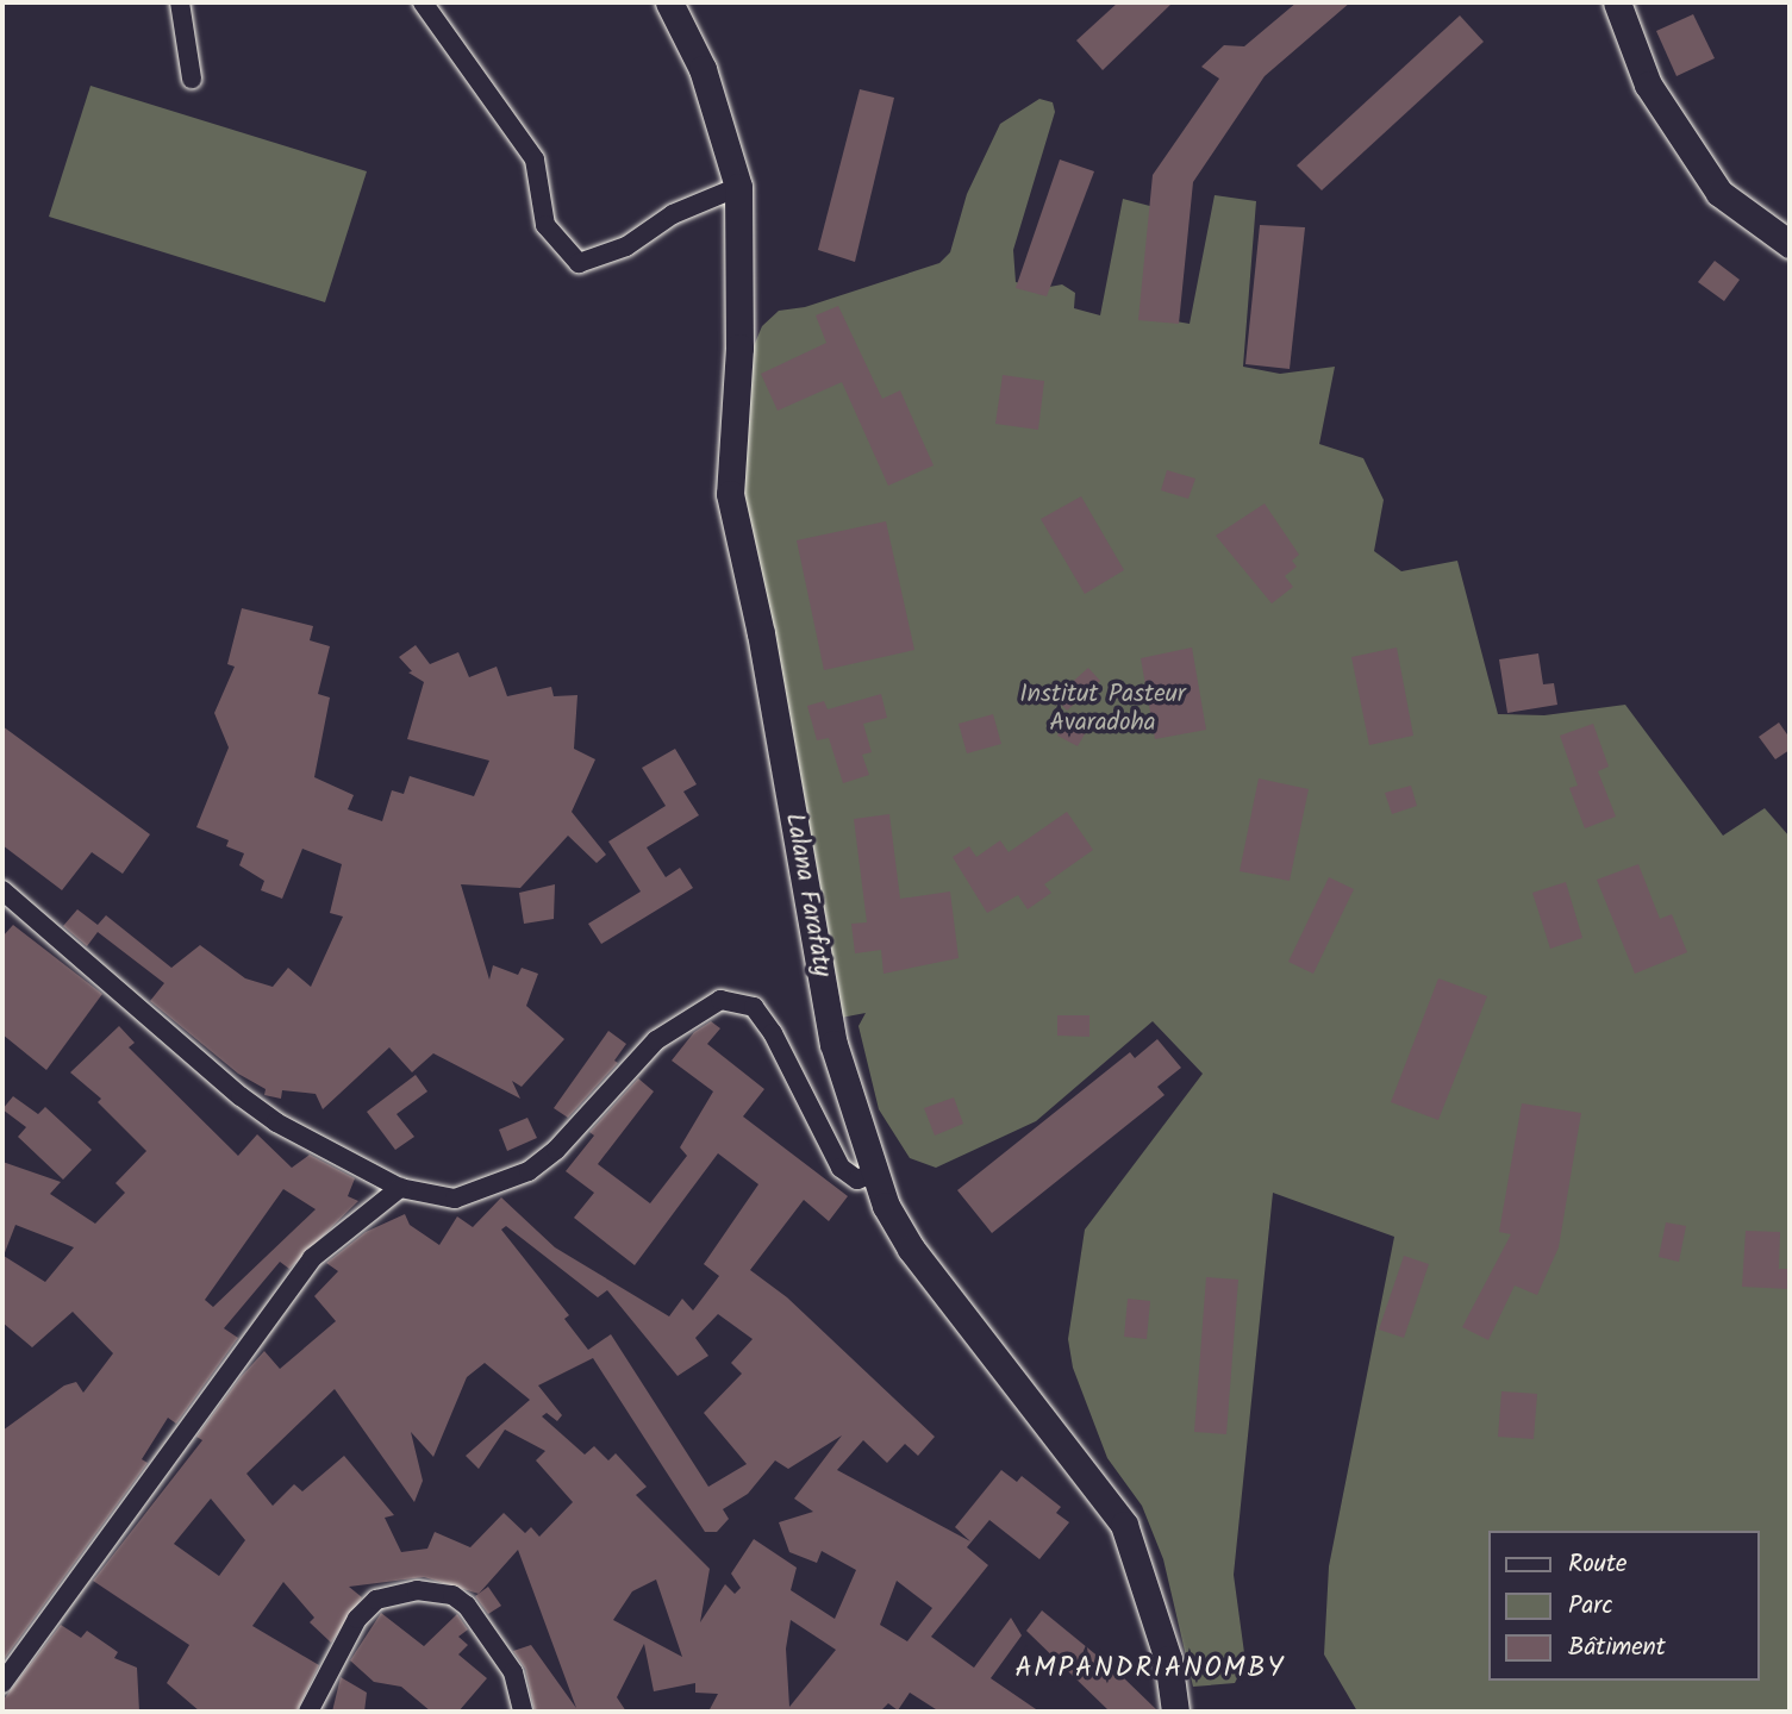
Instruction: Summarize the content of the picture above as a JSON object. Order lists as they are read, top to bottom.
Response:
{
  "streets": {
    "main road": ["Lalana Farafaty"]
  },
  "districts": ["AMPANDRIANOMBY"],
  "parks": ["Institut Pasteur Avaradoha"],
  "legend": ["Route", "Parc", "Bâtiment"]
}
